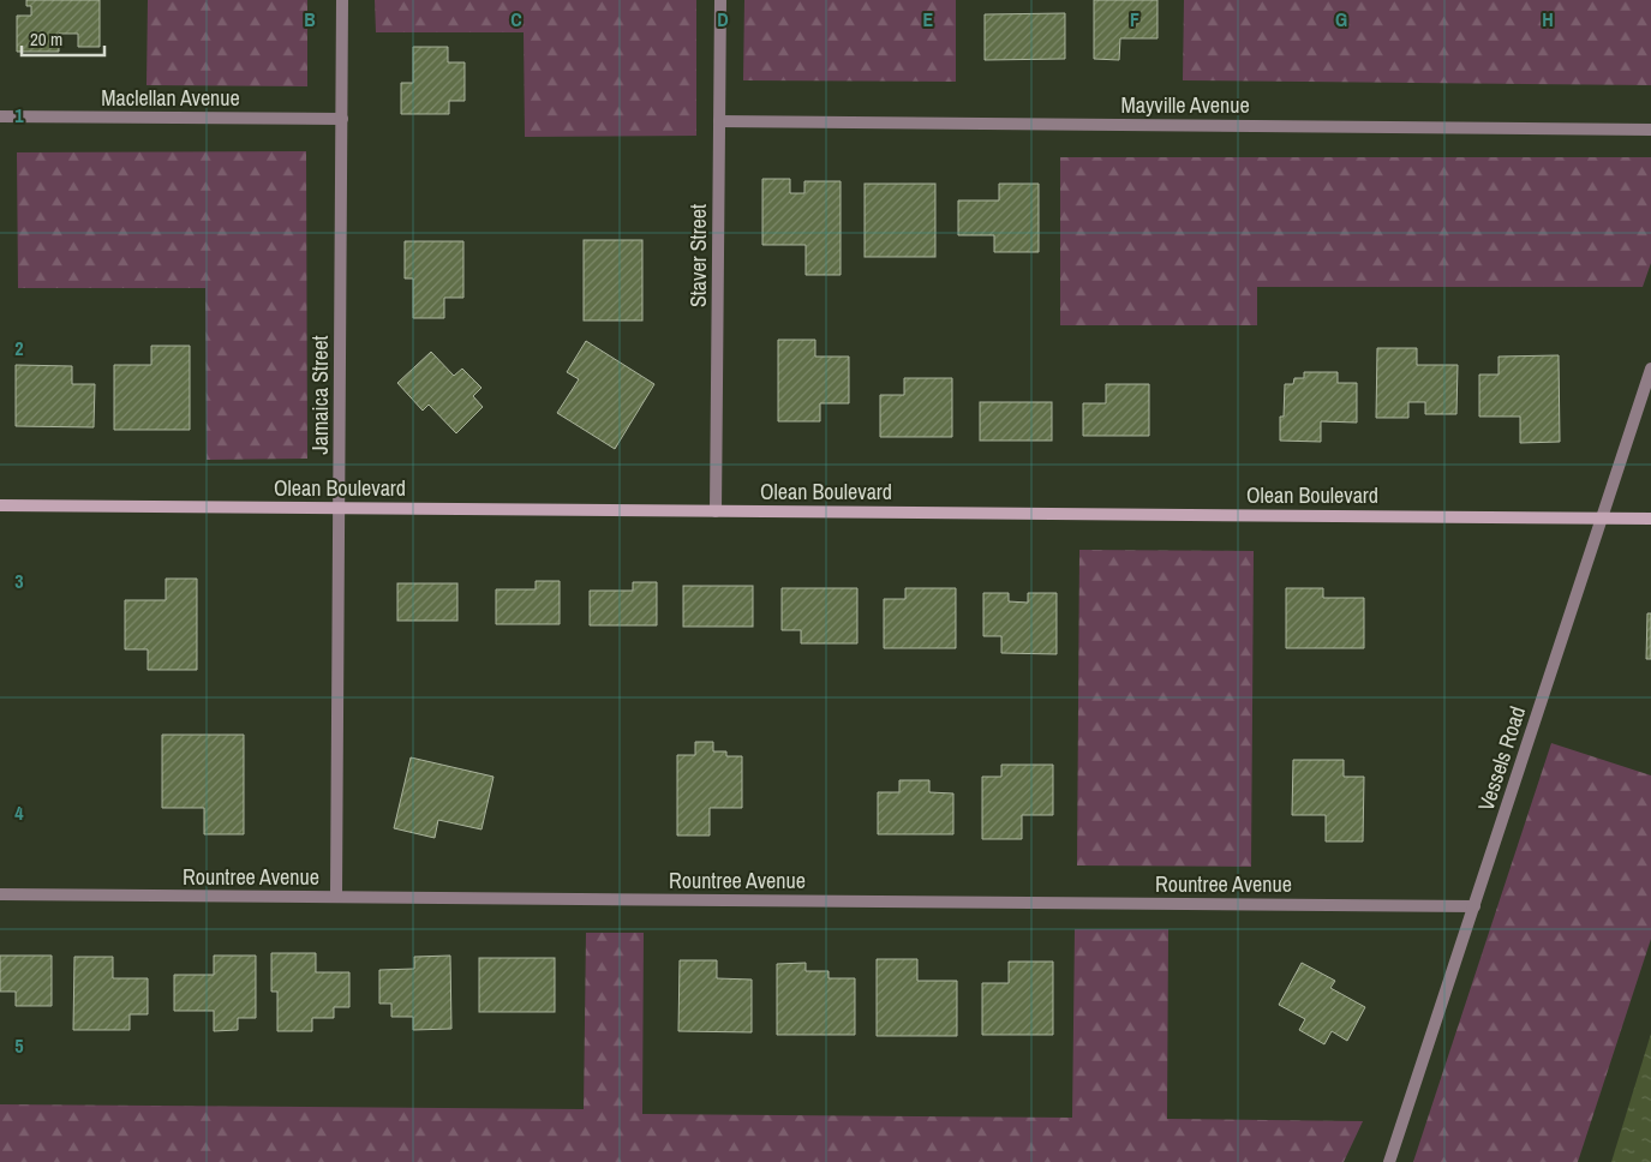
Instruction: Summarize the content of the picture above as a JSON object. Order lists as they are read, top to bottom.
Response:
{
  "streets": {
    "street": [
      "Maclellan Avenue",
      "Mayville Avenue",
      "Staver Street",
      "Jamaica Street",
      "Olean Boulevard",
      "Vessels Road",
      "Rountree Avenue"
    ]
  },
  "crossings": [
    ["Maclellan Avenue", "Jamaica Street"],
    ["Mayville Avenue", "Staver Street"],
    ["Staver Street", "Olean Boulevard"],
    ["Jamaica Street", "Olean Boulevard"],
    ["Jamaica Street", "Rountree Avenue"],
    ["Olean Boulevard", "Vessels Road"],
    ["Vessels Road", "Rountree Avenue"]
  ],
  "scale_bar": "20 m",
  "grid": {
    "columns": [
      "B",
      "C",
      "D",
      "E",
      "F",
      "G",
      "H"
    ],
    "rows": [
      "1",
      "2",
      "3",
      "4",
      "5"
    ]
  }
}
